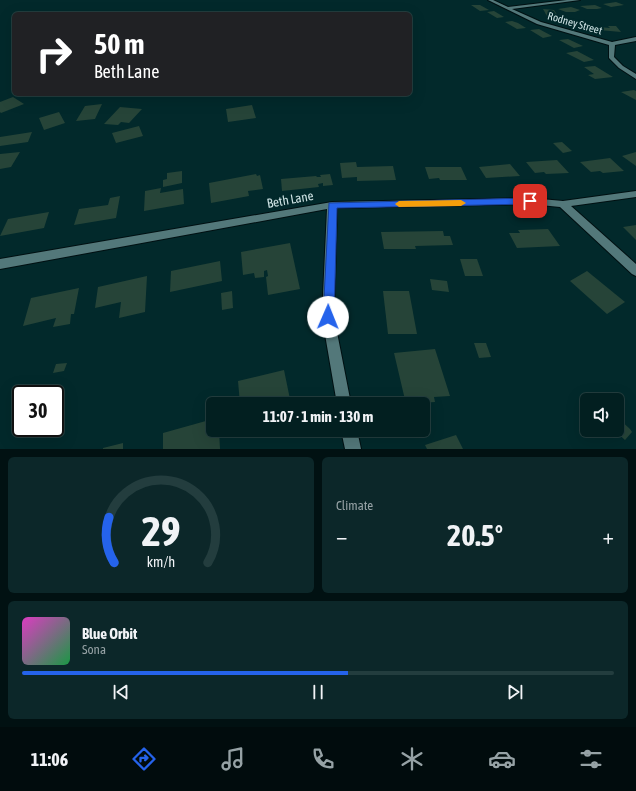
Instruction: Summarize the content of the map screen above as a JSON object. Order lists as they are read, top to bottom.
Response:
{
  "streets": {
    "street": ["Rodney Street", "Beth Lane"]
  },
  "page": {
    "turn": ["50 m", "Beth Lane"],
    "limit": "30",
    "trip": "11:07 · 1 min · 130 m",
    "tile": "Climate",
    "heat": ["−", "20.5°", "+"],
    "song": ["Blue Orbit", "Sona"],
    "tabs": "11:06",
    "gauge": ["29", "km/h"]
  }
}
